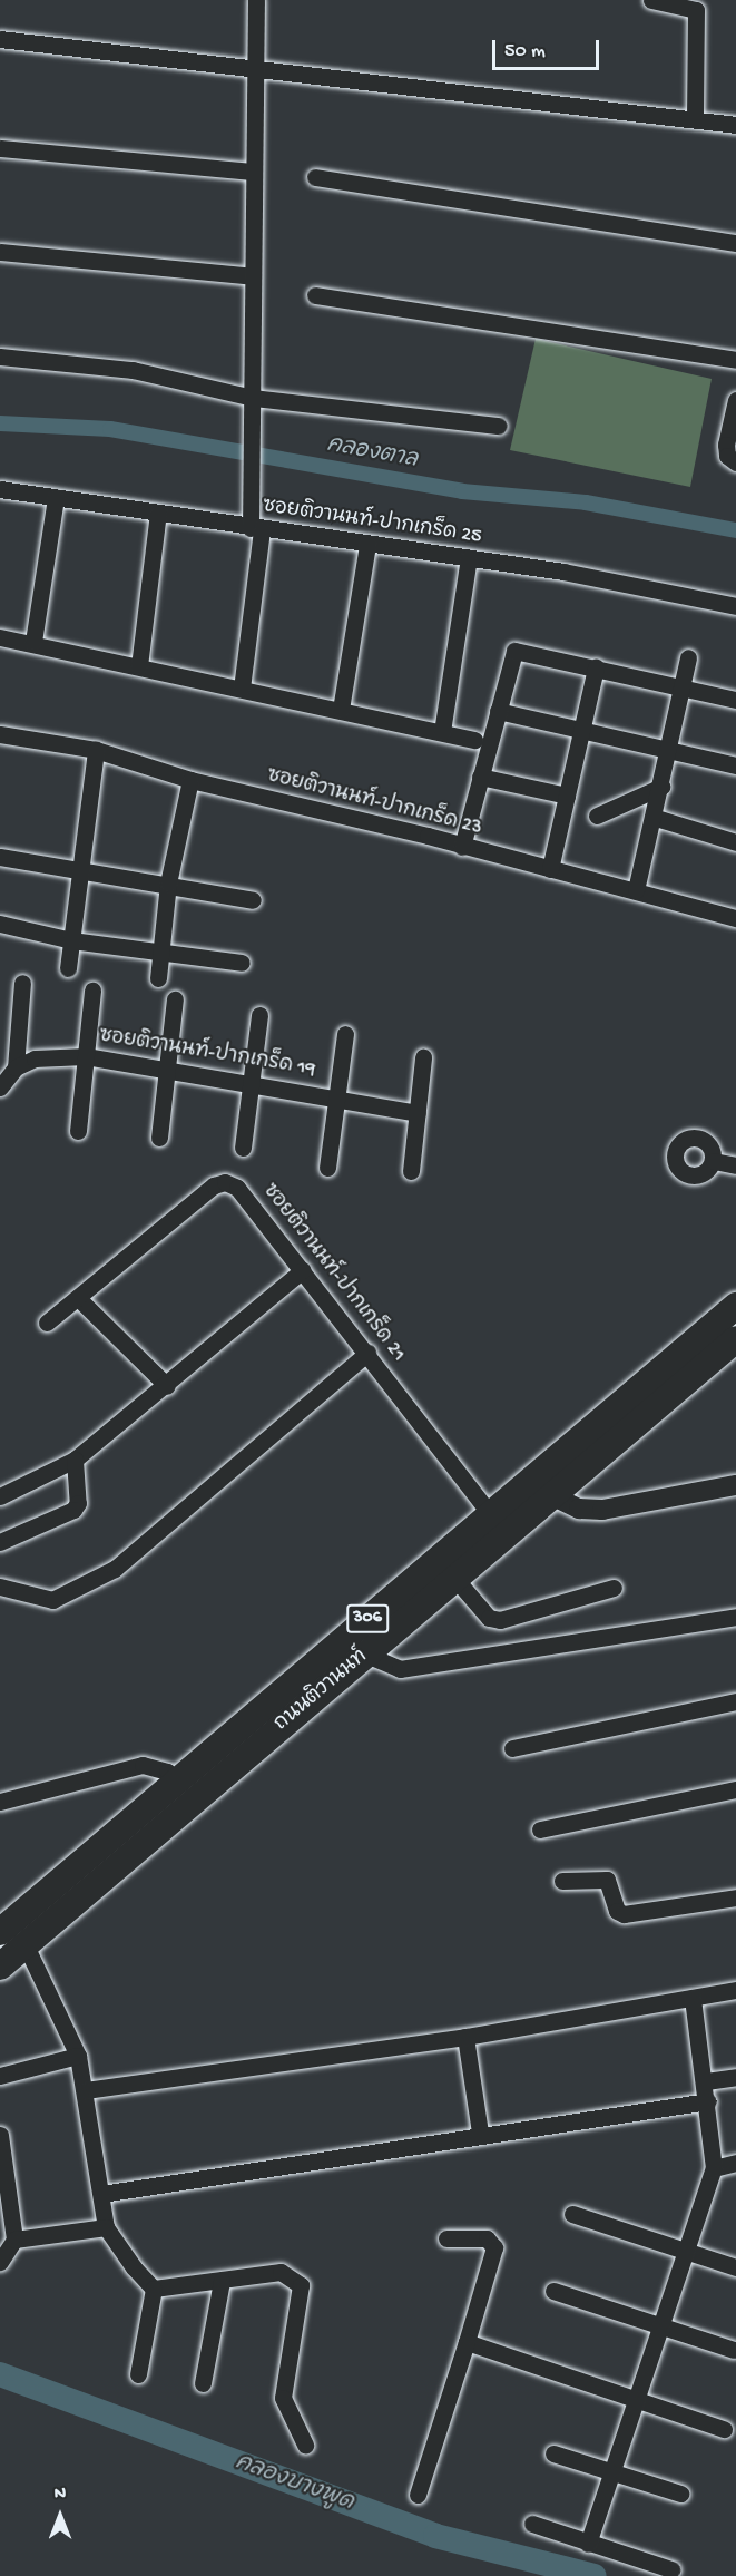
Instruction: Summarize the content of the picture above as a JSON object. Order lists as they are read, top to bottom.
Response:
{
  "streets": {
    "main road": ["306", "ถนนติวานนท์"],
    "street": [
      "ซอยติวานนท์-ปากเกร็ด 25",
      "ซอยติวานนท์-ปากเกร็ด 23",
      "ซอยติวานนท์-ปากเกร็ด 19",
      "ซอยติวานนท์-ปากเกร็ด 21"
    ]
  },
  "crossings": [
    ["ซอยติวานนท์-ปากเกร็ด 21", "ถนนติวานนท์"]
  ],
  "water": ["คลองตาล", "คลองบางพูด"],
  "scale_bar": "50 m",
  "north": "top"
}
